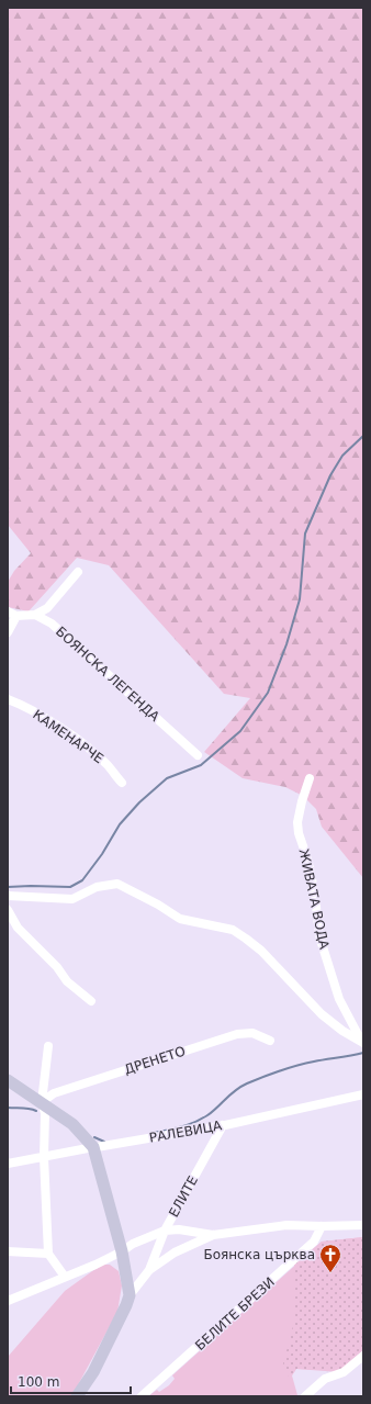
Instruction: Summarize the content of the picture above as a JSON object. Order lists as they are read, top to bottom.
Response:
{
  "streets": {
    "street": [
      "БОЯНСКА ЛЕГЕНДА",
      "КАМЕНАРЧЕ",
      "ЖИВАТА ВОДА",
      "ДРЕНЕТО",
      "РАЛЕВИЦА",
      "ЕЛИТЕ",
      "БЕЛИТЕ БРЕЗИ"
    ]
  },
  "crossings": [
    ["РАЛЕВИЦА", "ЕЛИТЕ"]
  ],
  "places": {
    "church": ["Боянска църква"]
  },
  "scale_bar": "100 m"
}
